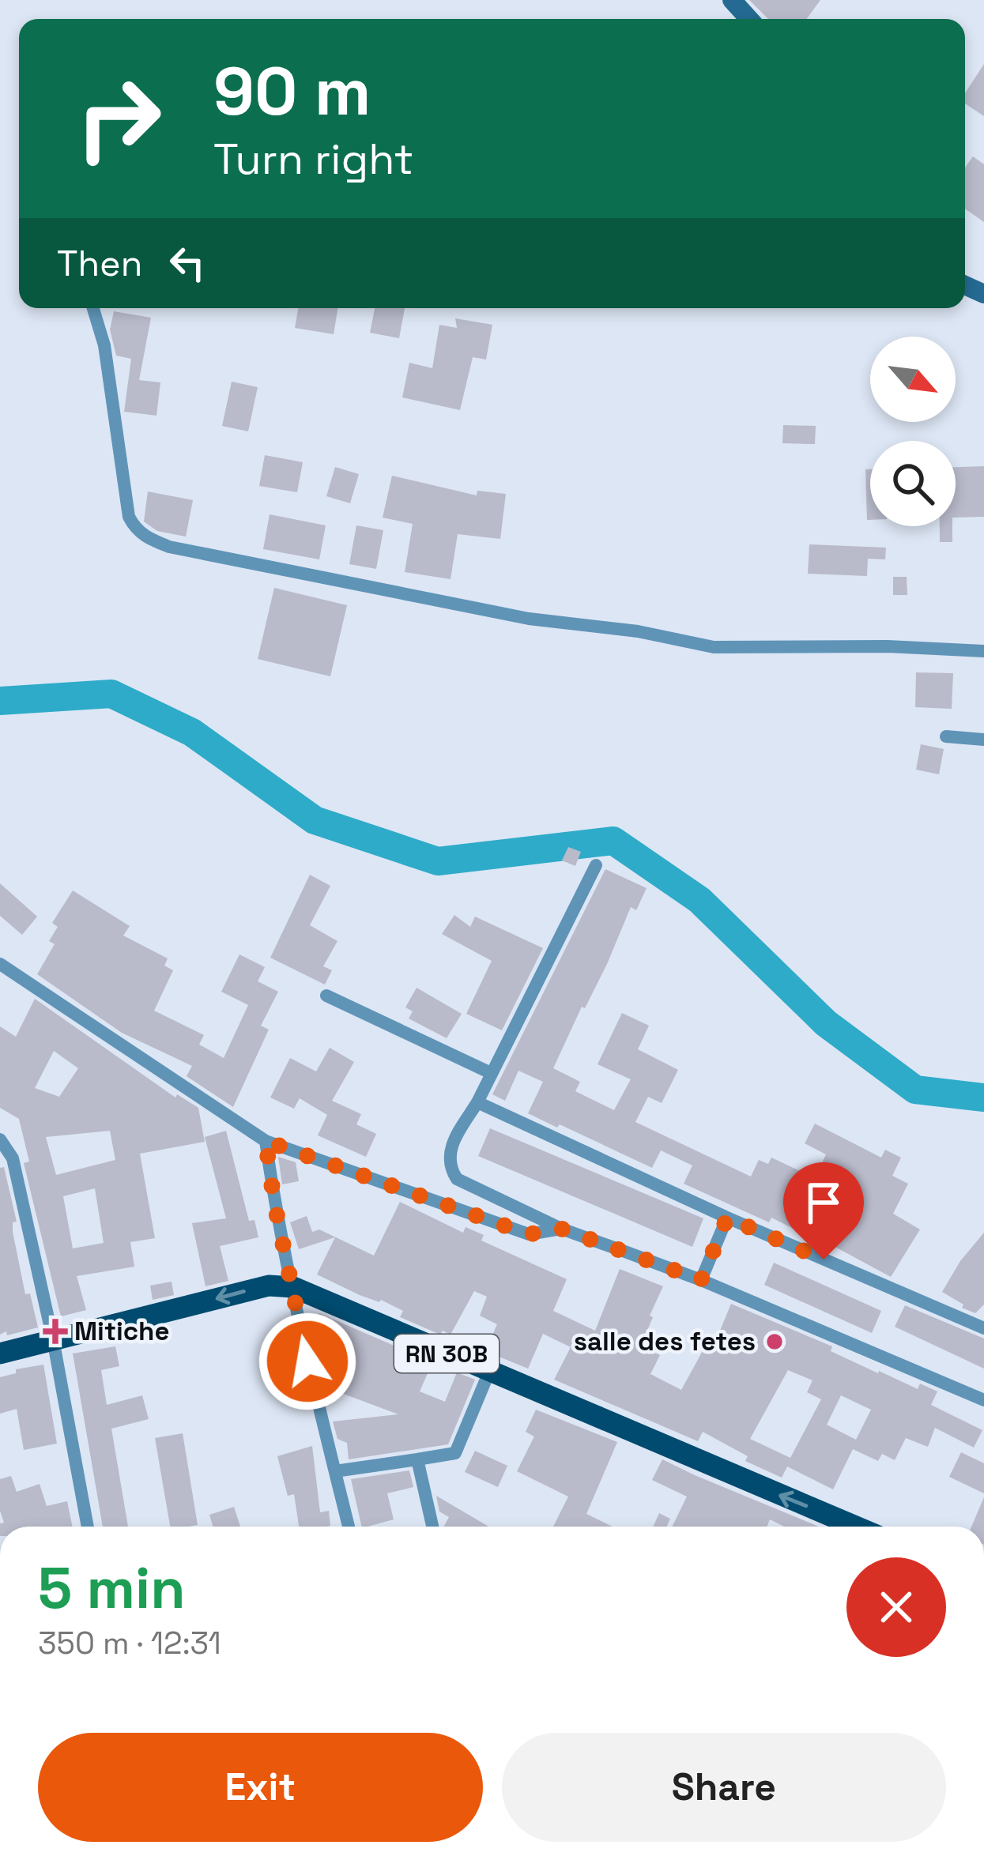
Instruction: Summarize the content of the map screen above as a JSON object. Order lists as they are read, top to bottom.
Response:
{
  "streets": {
    "main road": ["RN 30B"]
  },
  "places": {
    "health": ["Mitiche"],
    "other": ["salle des fetes"]
  },
  "north": "bottom right",
  "page": {
    "turn": ["90 m", "Turn right"],
    "then": "Then",
    "heading": ["5 min", "350 m · 12:31"],
    "buttons": ["Exit", "Share"]
  }
}
